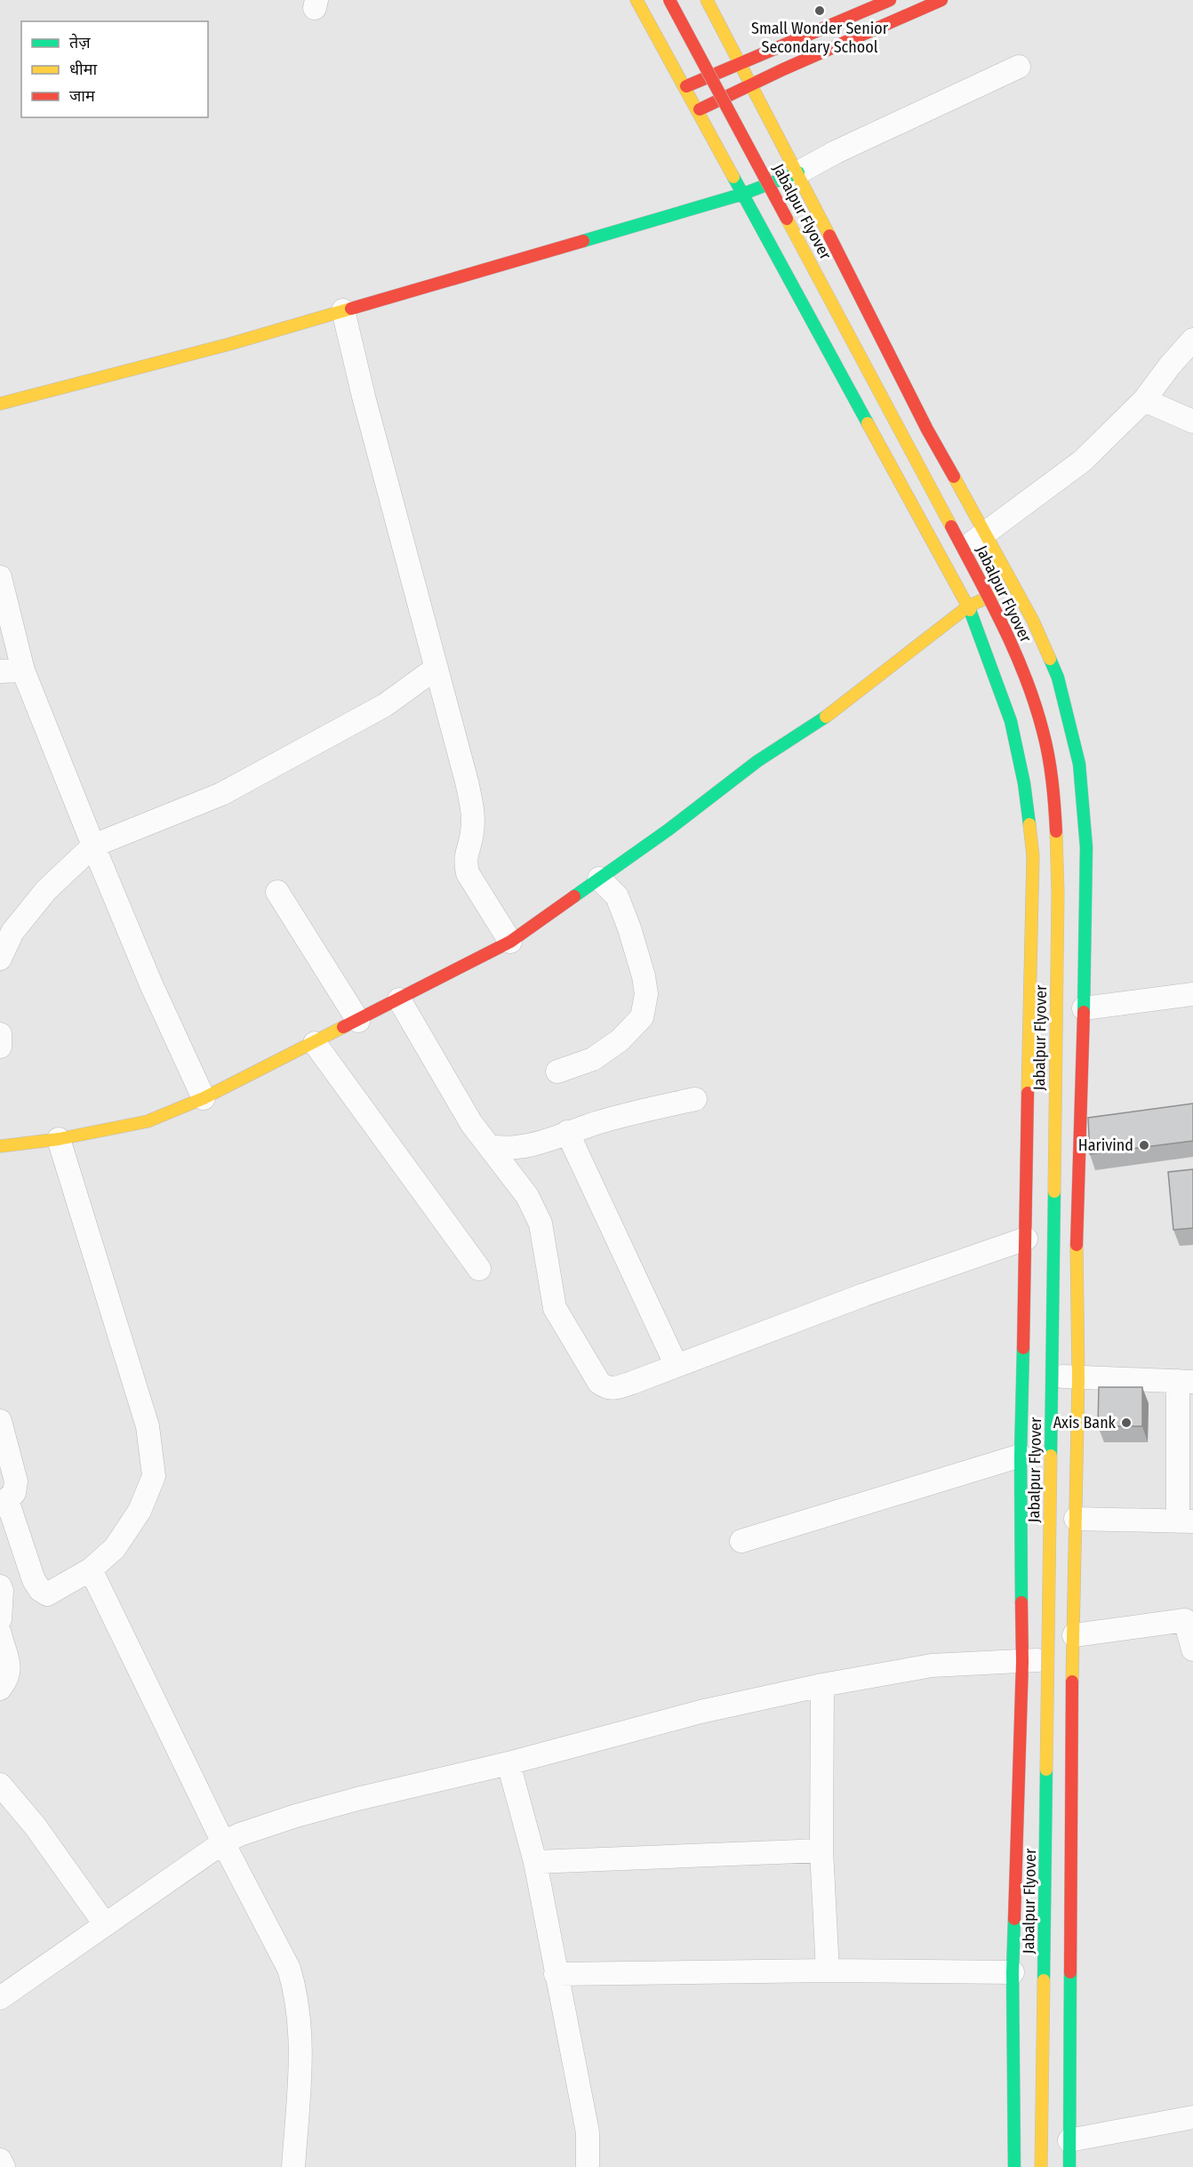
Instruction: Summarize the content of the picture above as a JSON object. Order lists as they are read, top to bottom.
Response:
{
  "streets": {
    "main road": ["Jabalpur Flyover"]
  },
  "places": ["Small Wonder Senior Secondary School", "Harivind", "Axis Bank"],
  "legend": ["तेज़", "धीमा", "जाम"]
}
